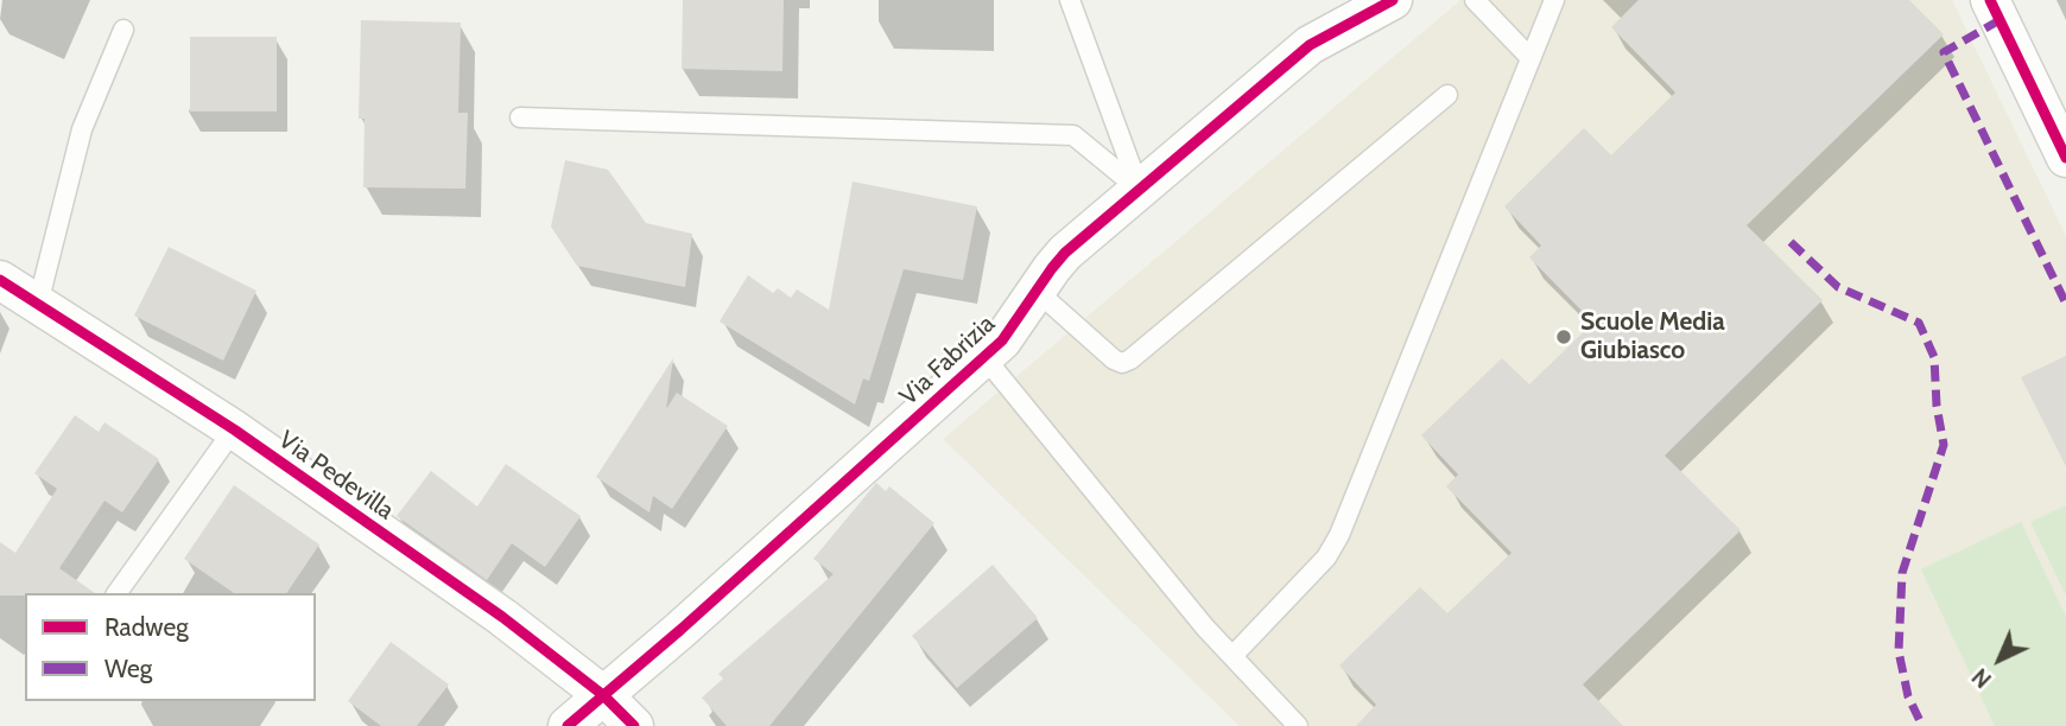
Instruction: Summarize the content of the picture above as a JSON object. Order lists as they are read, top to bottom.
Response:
{
  "streets": {
    "street": ["Via Fabrizia", "Via Pedevilla"]
  },
  "crossings": [
    ["Via Fabrizia", "Via Pedevilla"]
  ],
  "places": ["Scuole Media Giubiasco"],
  "legend": ["Radweg", "Weg"],
  "north": "bottom left"
}
